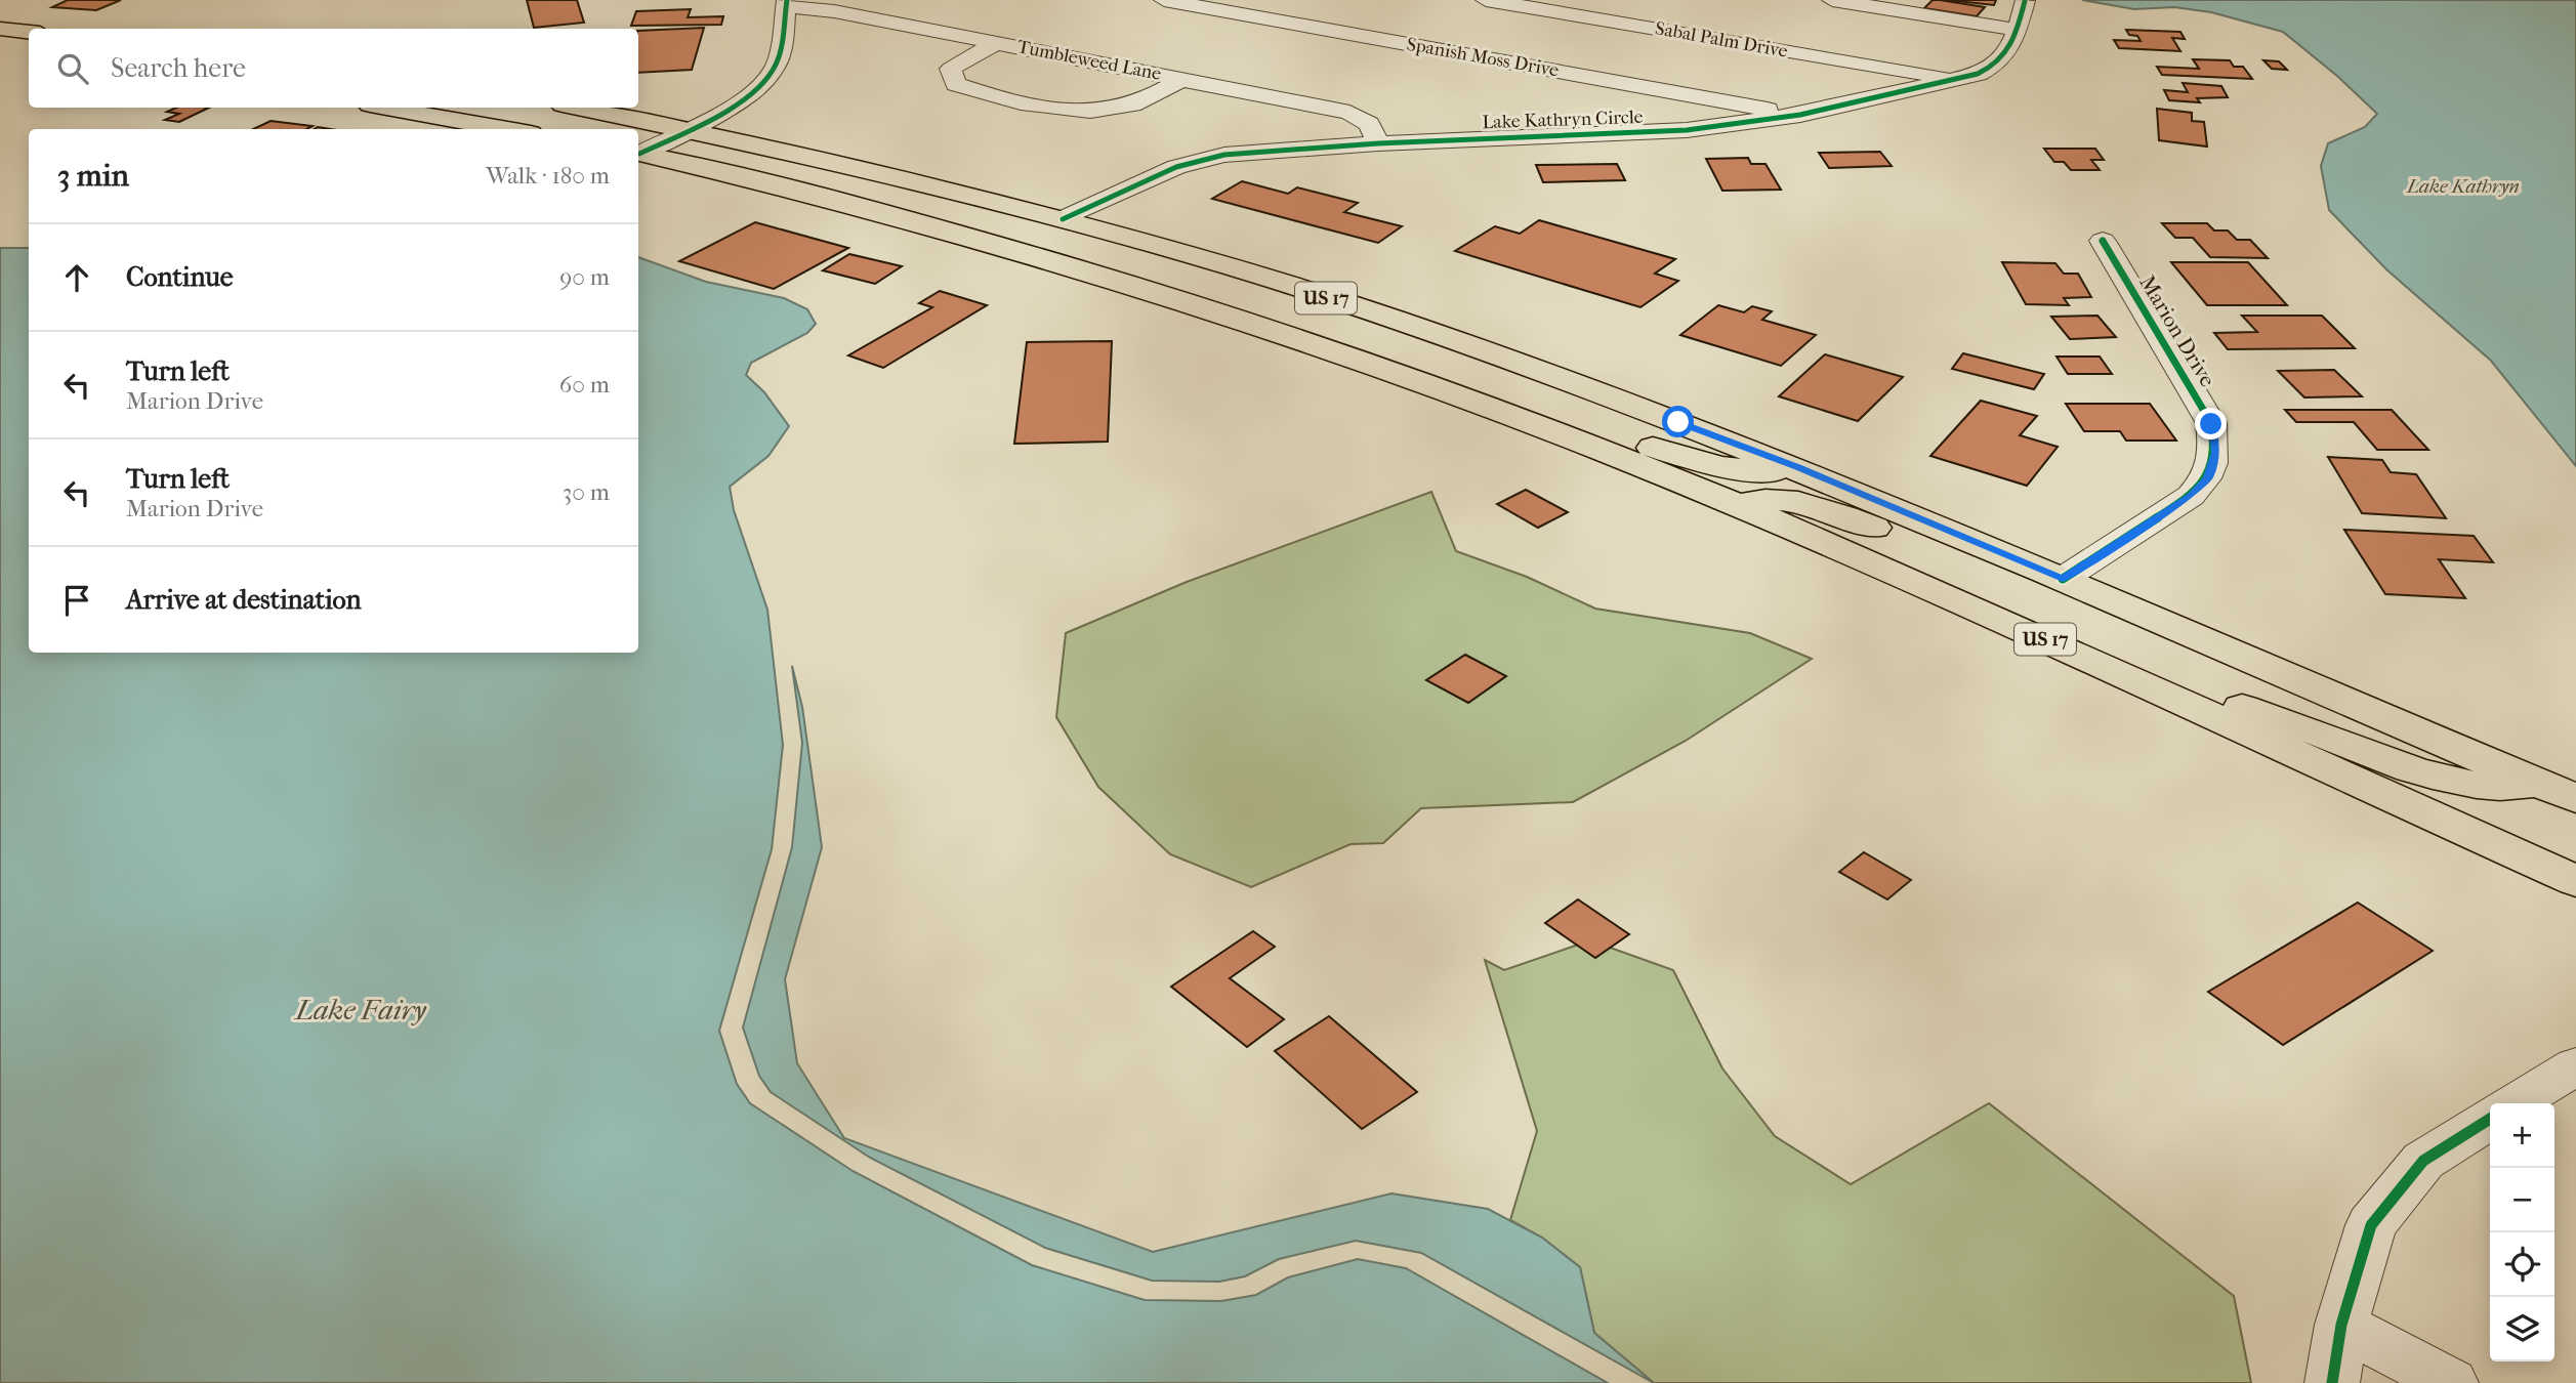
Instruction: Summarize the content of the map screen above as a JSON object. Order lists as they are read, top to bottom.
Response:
{
  "streets": {
    "main road": ["US 17"],
    "street": [
      "Sabal Palm Drive",
      "Spanish Moss Drive",
      "Tumbleweed Lane",
      "Lake Kathryn Circle",
      "Marion Drive"
    ]
  },
  "crossings": [
    ["Sabal Palm Drive", "Lake Kathryn Circle"],
    ["Spanish Moss Drive", "Lake Kathryn Circle"],
    ["Tumbleweed Lane", "Lake Kathryn Circle"],
    ["Lake Kathryn Circle", "US 17"],
    ["US 17", "Marion Drive"]
  ],
  "water": ["Lake Kathryn", "Lake Fairy"],
  "page": {
    "search": "Search here",
    "heading": ["3 min", "Walk · 180 m"],
    "list": [
      ["Continue", "90 m"],
      ["Turn left", "Marion Drive", "60 m"],
      ["Turn left", "Marion Drive", "30 m"],
      "Arrive at destination"
    ],
    "map_buttons": ["+", "−"]
  }
}
